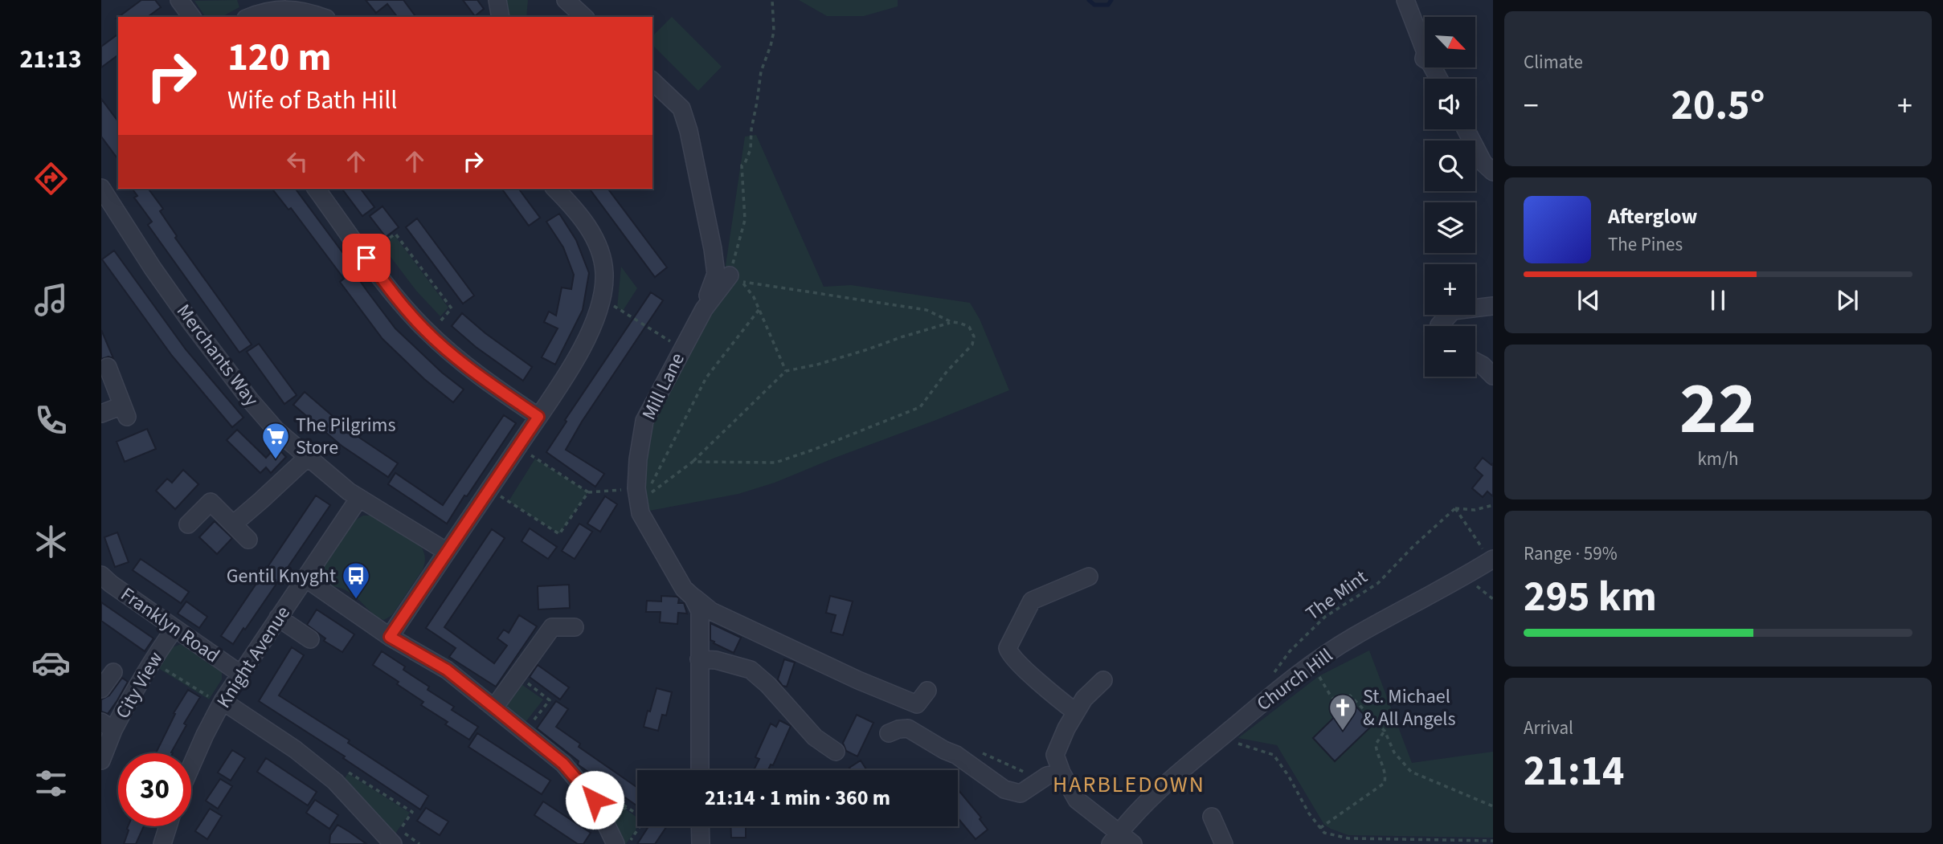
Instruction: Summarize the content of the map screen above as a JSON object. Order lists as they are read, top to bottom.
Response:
{
  "streets": {
    "street": [
      "Merchants Way",
      "Mill Lane",
      "Franklyn Road",
      "Knight Avenue",
      "Church Hill",
      "City View"
    ],
    "path": ["The Mint"]
  },
  "crossings": [
    ["Merchants Way", "Knight Avenue"],
    ["Franklyn Road", "Knight Avenue"],
    ["Franklyn Road", "City View"]
  ],
  "districts": ["HARBLEDOWN"],
  "places": {
    "supermarket": ["The Pilgrims Store"],
    "bus stop": ["Gentil Knyght"],
    "church": ["St. Michael & All Angels"]
  },
  "north": "bottom right",
  "page": {
    "tabs": "21:13",
    "tile": [
      "Climate",
      ["22", "km/h"],
      ["Range · 59%", "295 km"],
      ["Arrival", "21:14"]
    ],
    "map_buttons": ["+", "−"],
    "turn": ["120 m", "Wife of Bath Hill"],
    "heat": ["−", "20.5°", "+"],
    "song": ["Afterglow", "The Pines"],
    "limit": "30",
    "trip": "21:14 · 1 min · 360 m"
  }
}
